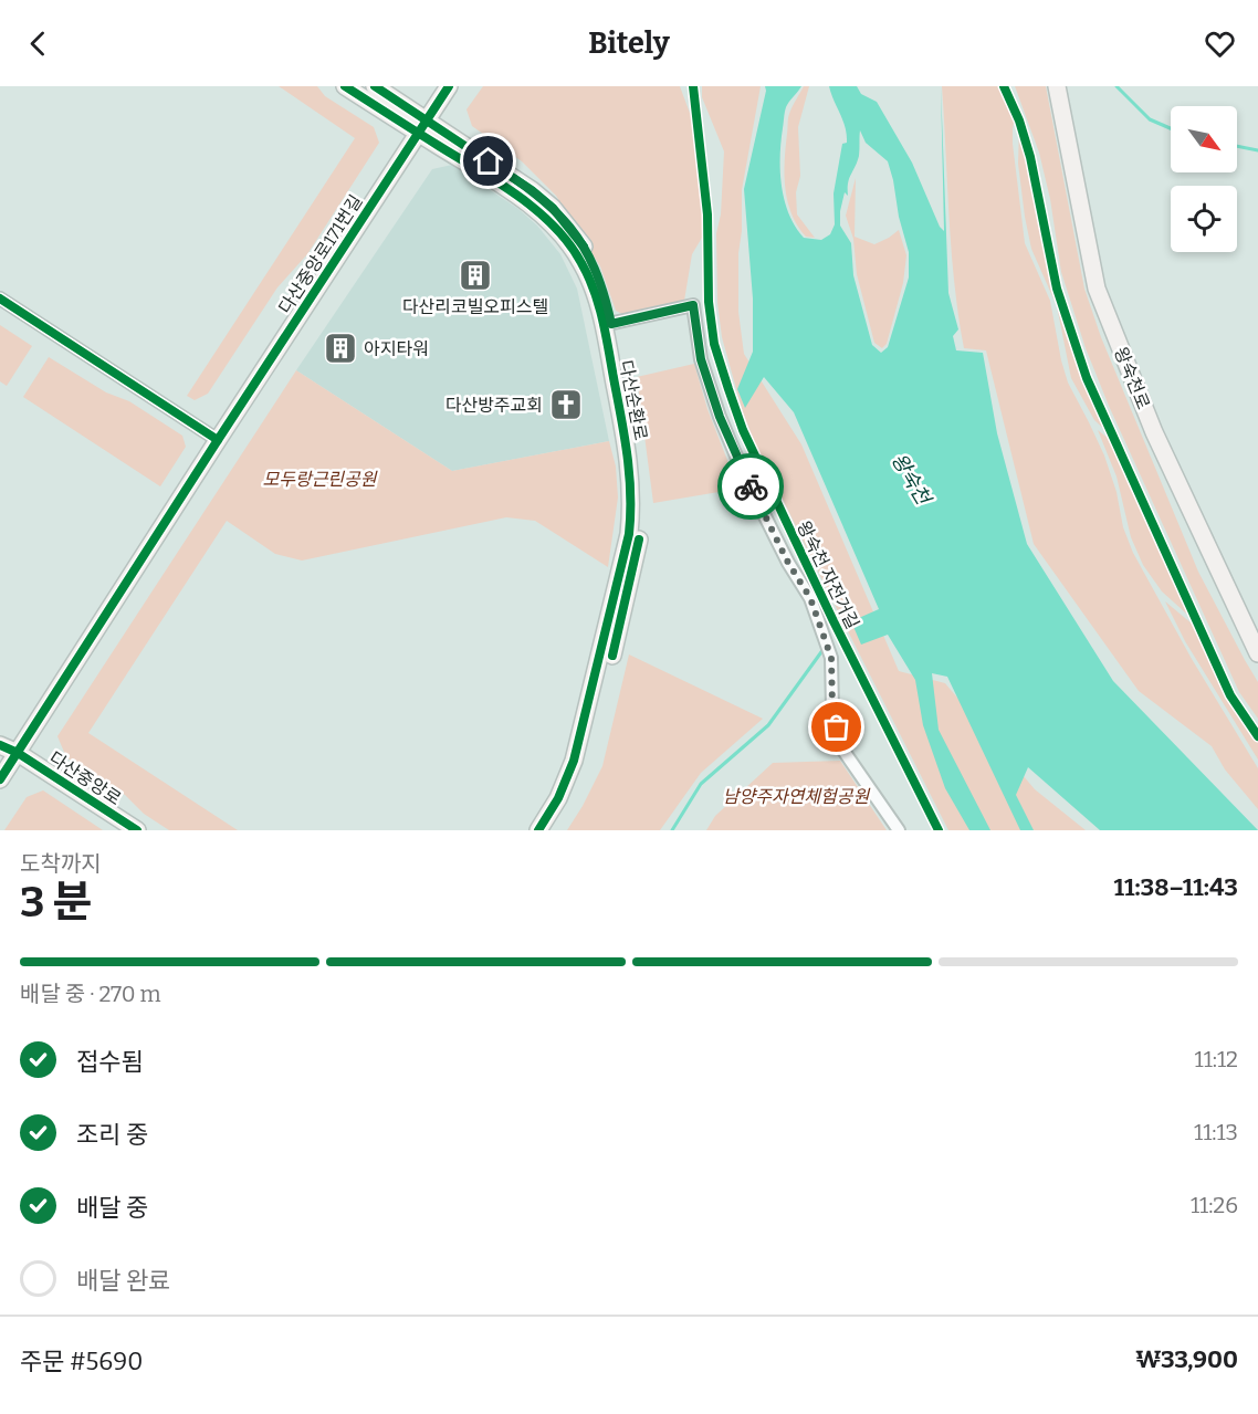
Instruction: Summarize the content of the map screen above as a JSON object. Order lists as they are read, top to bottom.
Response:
{
  "streets": {
    "street": [
      "다산중앙로171번길",
      "왕숙천로",
      "다산순환로",
      "다산중앙로"
    ],
    "cycle path": ["왕숙천 자전거길"]
  },
  "crossings": [
    ["다산중앙로171번길", "다산순환로"],
    ["다산중앙로171번길", "다산중앙로"]
  ],
  "water": ["왕숙천"],
  "parks": ["모두랑근린공원", "남양주자연체험공원"],
  "places": {
    "building": ["다산리코빌오피스텔", "아지타워"],
    "church": ["다산방주교회"]
  },
  "north": "bottom right",
  "page": {
    "header": "Bitely",
    "heading": ["3 분", "도착까지", "11:38–11:43"],
    "panel": ["주문 #5690", "₩33,900"],
    "bar": "배달 중 · 270 m",
    "list": [
      ["접수됨", "11:12"],
      ["조리 중", "11:13"],
      ["배달 중", "11:26"],
      "배달 완료"
    ]
  }
}
